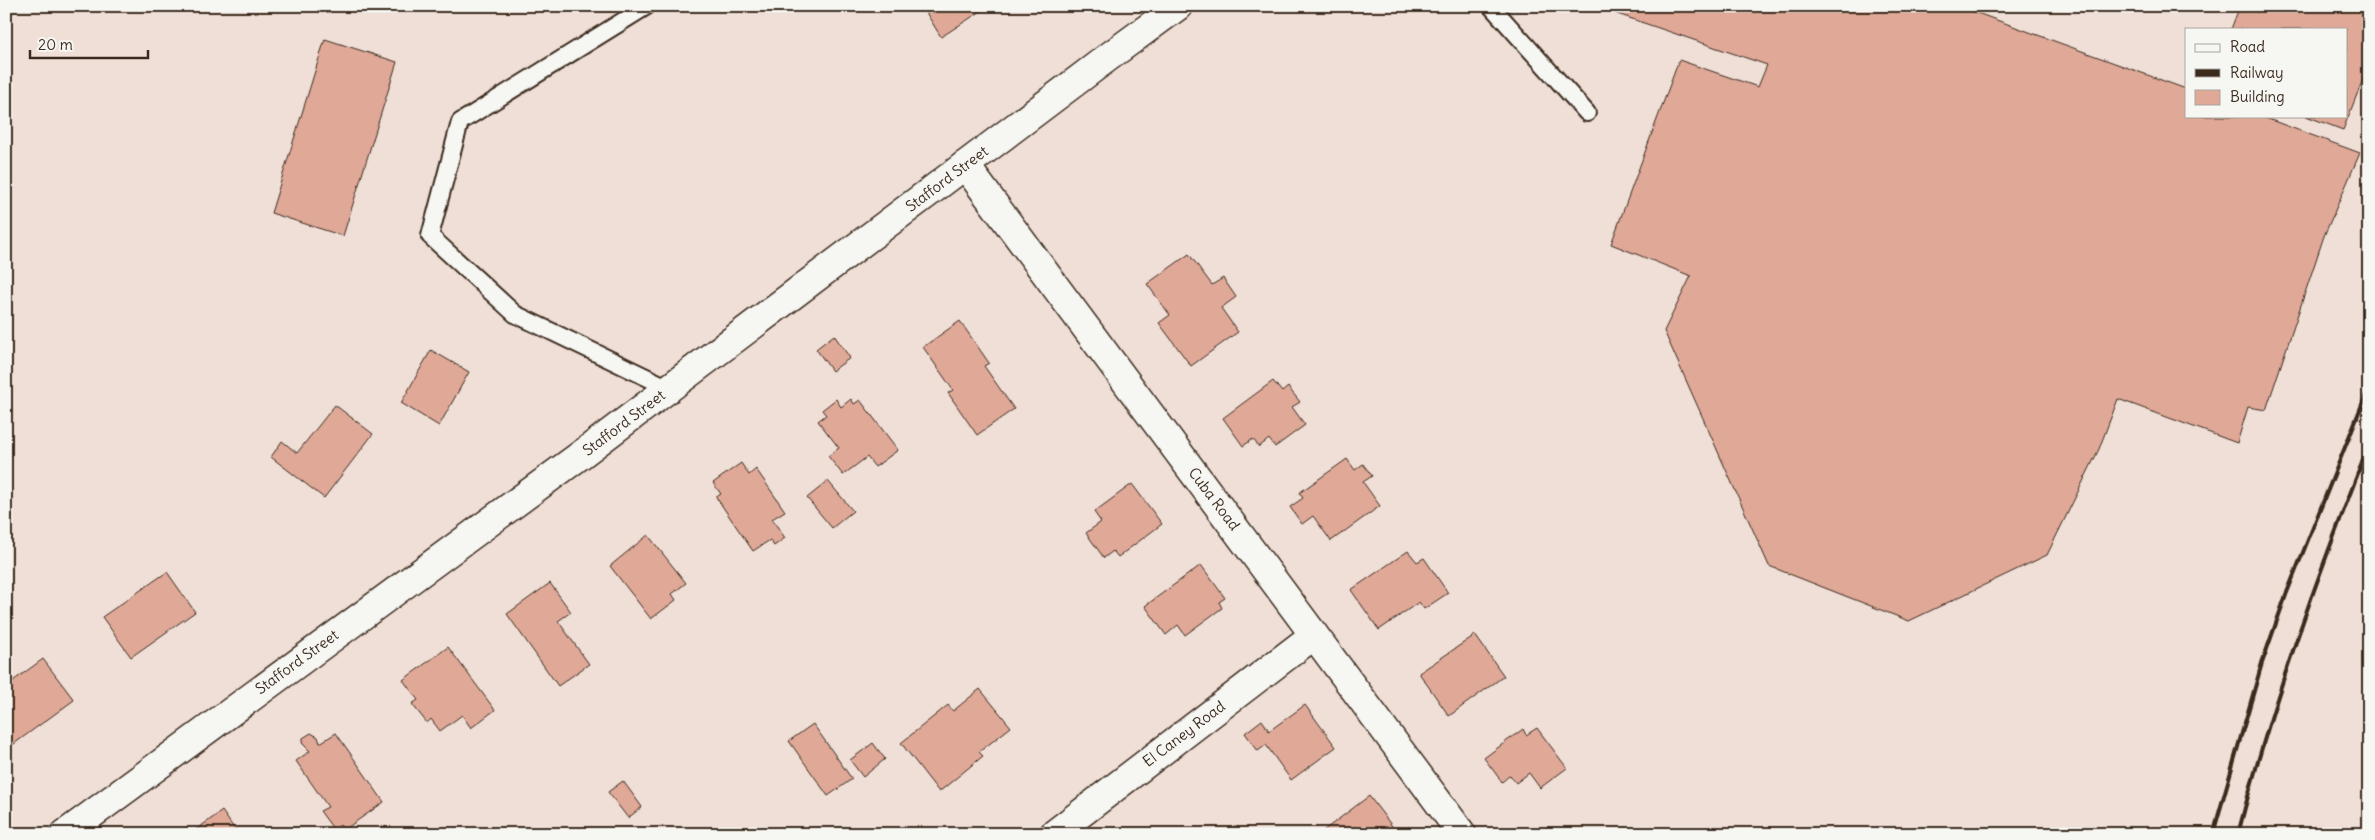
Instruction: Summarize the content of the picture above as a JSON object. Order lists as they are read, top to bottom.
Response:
{
  "streets": {
    "main road": ["Stafford Street", "Cuba Road", "El Caney Road"]
  },
  "crossings": [
    ["Stafford Street", "Cuba Road"],
    ["Cuba Road", "El Caney Road"]
  ],
  "legend": ["Road", "Railway", "Building"],
  "scale_bar": "20 m"
}
